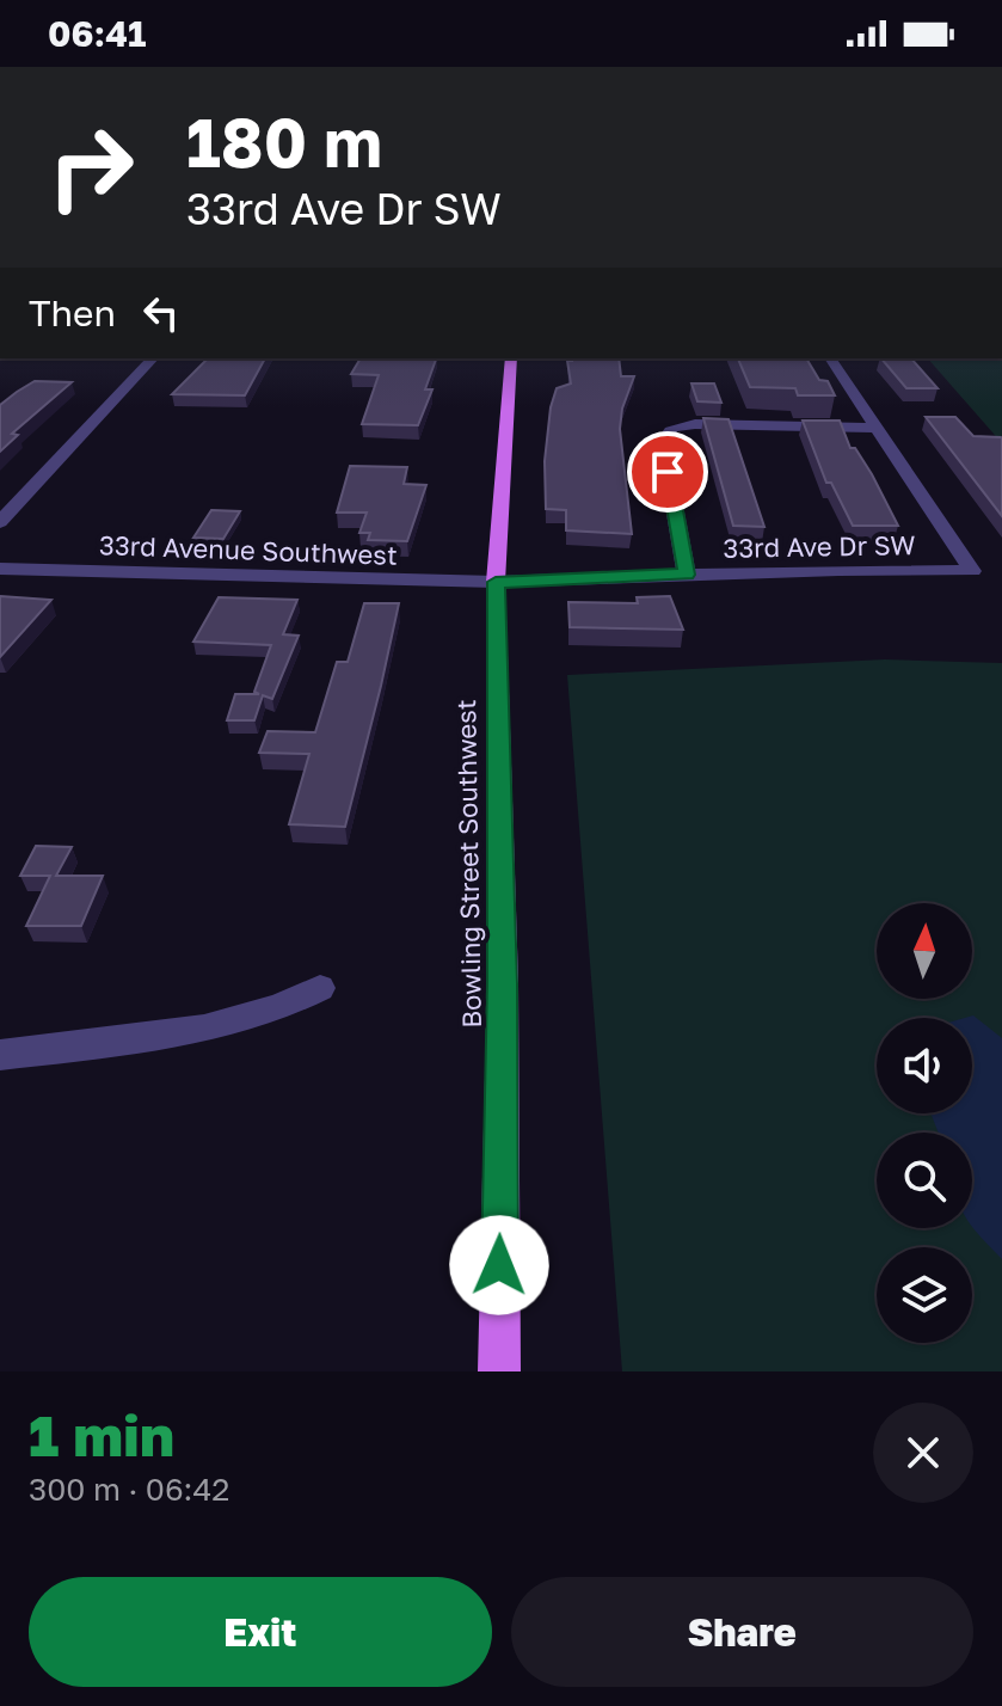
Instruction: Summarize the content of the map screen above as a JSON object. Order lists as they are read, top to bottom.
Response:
{
  "streets": {
    "main road": ["Bowling Street Southwest"],
    "street": ["33rd Ave Dr SW", "33rd Avenue Southwest"]
  },
  "crossings": [
    ["33rd Ave Dr SW", "33rd Avenue Southwest"],
    ["33rd Ave Dr SW", "Bowling Street Southwest"],
    ["33rd Avenue Southwest", "Bowling Street Southwest"]
  ],
  "north": "top",
  "page": {
    "status": "06:41",
    "turn": ["180 m", "33rd Ave Dr SW"],
    "then": "Then",
    "heading": ["1 min", "300 m · 06:42"],
    "buttons": ["Exit", "Share"]
  }
}
